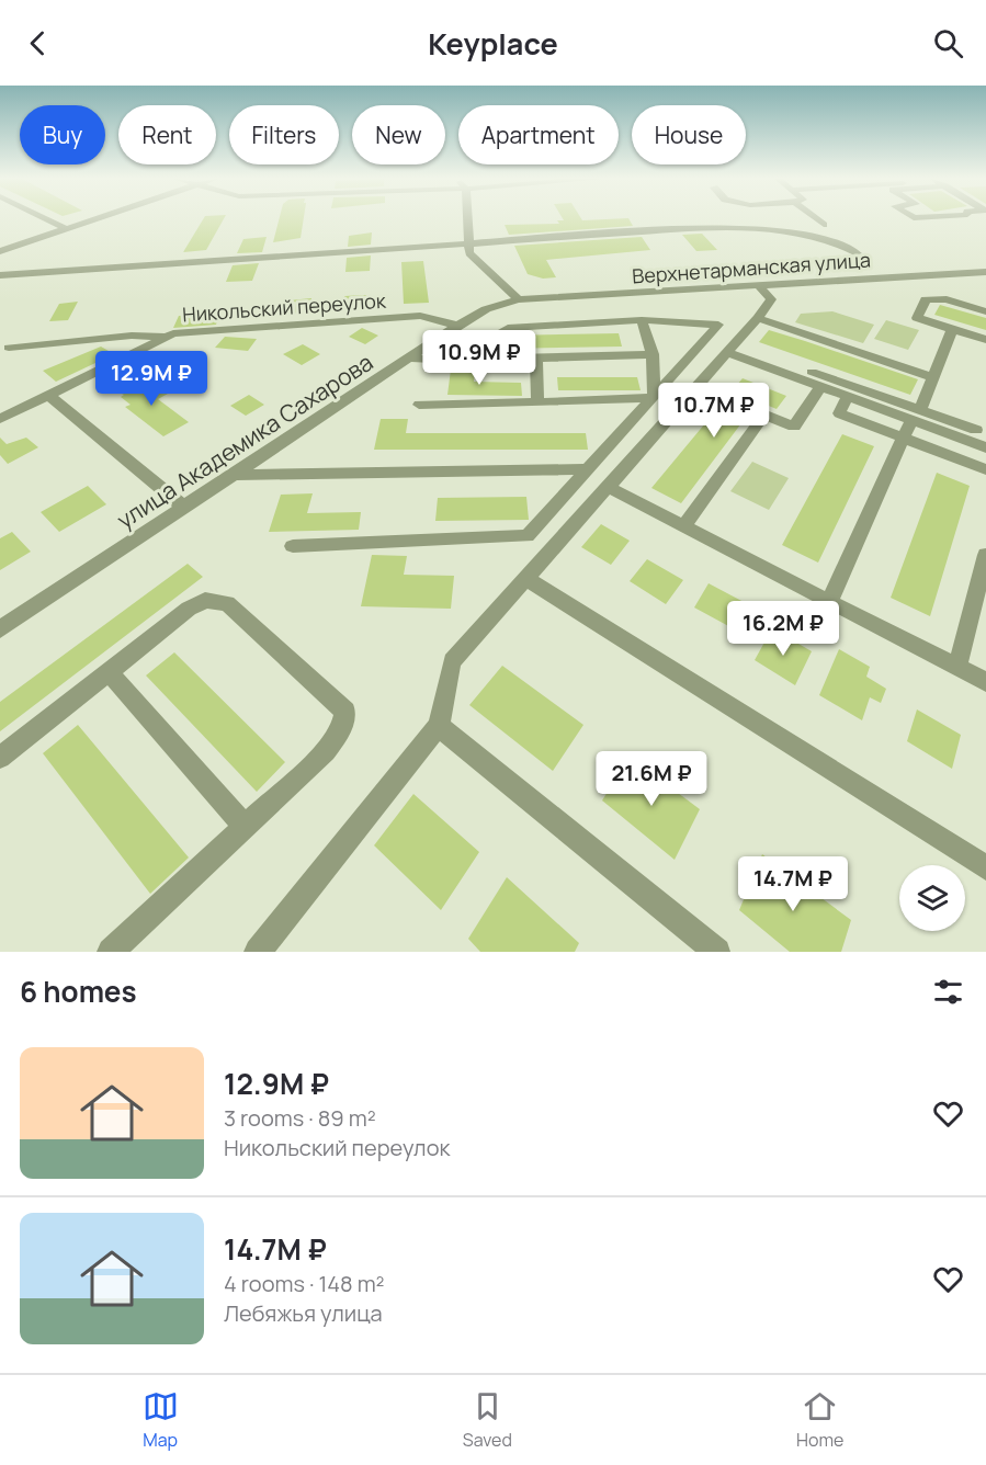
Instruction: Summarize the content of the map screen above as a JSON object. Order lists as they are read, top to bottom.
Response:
{
  "streets": {
    "street": ["Верхнетарманская улица", "Никольский переулок", "улица Академика Сахарова"]
  },
  "crossings": [
    ["Верхнетарманская улица", "улица Академика Сахарова"],
    ["Никольский переулок", "улица Академика Сахарова"]
  ],
  "page": {
    "header": "Keyplace",
    "chip": [
      "Buy",
      "Rent",
      "Filters",
      "New",
      "Apartment",
      "House"
    ],
    "price": [
      "10.9M ₽",
      "12.9M ₽",
      "10.7M ₽",
      "16.2M ₽",
      "21.6M ₽",
      "14.7M ₽"
    ],
    "heading": "6 homes",
    "list": [
      {
        "name": "12.9M ₽",
        "note": "3 rooms · 89 m² · Никольский переулок"
      },
      {
        "name": "14.7M ₽",
        "note": "4 rooms · 148 m² · Лебяжья улица"
      }
    ],
    "tabs": ["Map", "Saved", "Home"]
  }
}
